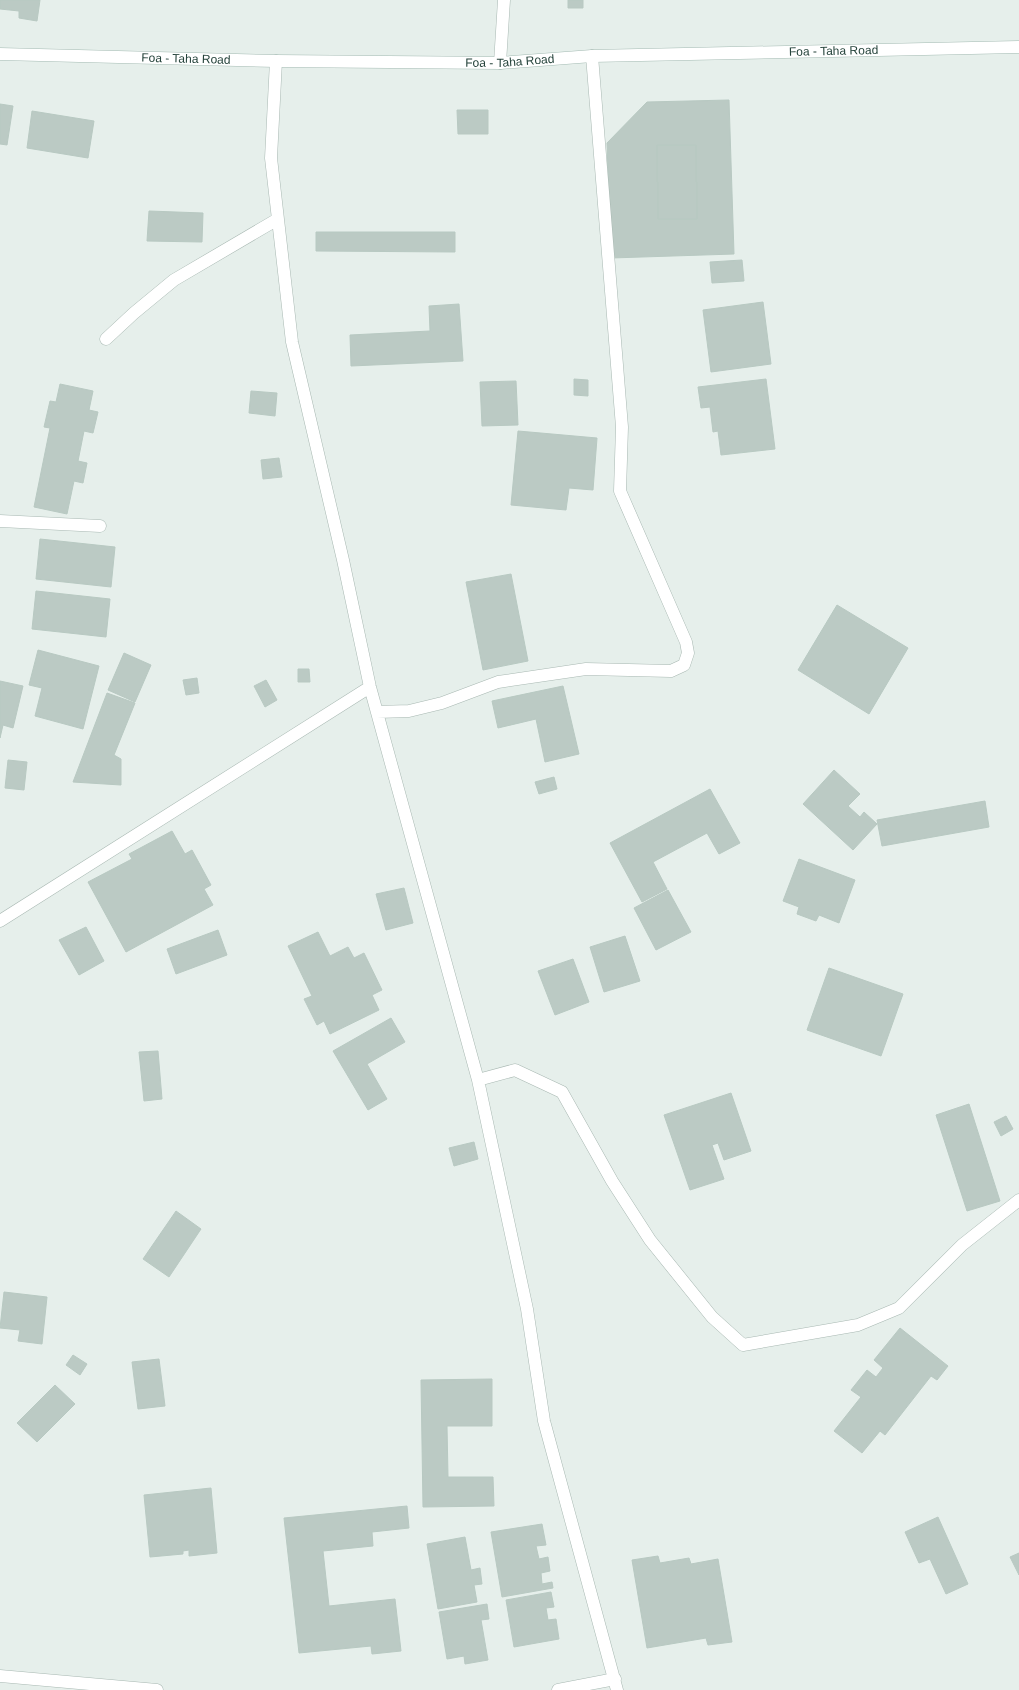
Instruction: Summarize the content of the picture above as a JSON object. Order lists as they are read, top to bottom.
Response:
{
  "streets": {
    "street": ["Foa - Taha Road"]
  }
}
